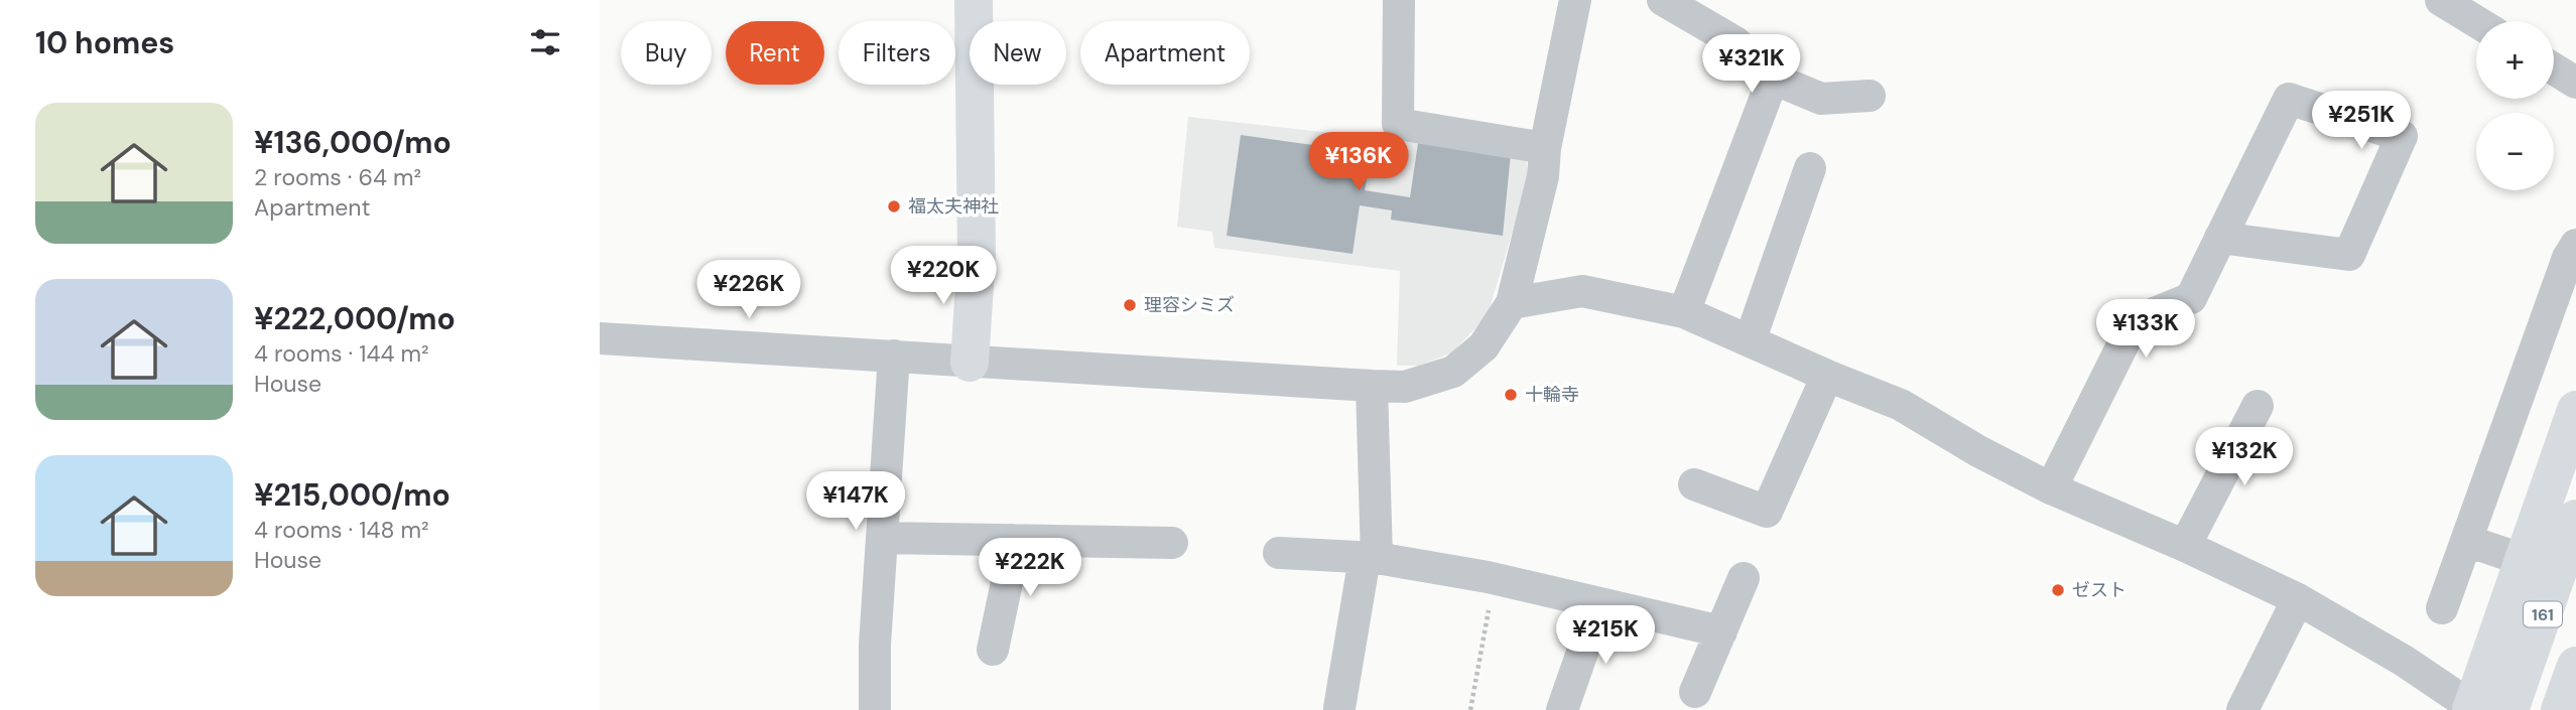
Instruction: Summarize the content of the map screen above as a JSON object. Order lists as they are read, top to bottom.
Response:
{
  "streets": {
    "main road": ["161"]
  },
  "places": [
    "福太夫神社",
    "理容シミズ",
    "十輪寺",
    "ゼスト"
  ],
  "page": {
    "heading": "10 homes",
    "map_buttons": ["+", "−"],
    "chip": [
      "Buy",
      "Rent",
      "Filters",
      "New",
      "Apartment"
    ],
    "price": [
      "¥321K",
      "¥251K",
      "¥136K",
      "¥220K",
      "¥226K",
      "¥133K",
      "¥132K",
      "¥147K",
      "¥222K",
      "¥215K"
    ],
    "list": [
      {
        "name": "¥136,000/mo",
        "note": "2 rooms · 64 m² · Apartment"
      },
      {
        "name": "¥222,000/mo",
        "note": "4 rooms · 144 m² · House"
      },
      {
        "name": "¥215,000/mo",
        "note": "4 rooms · 148 m² · House"
      }
    ]
  }
}
